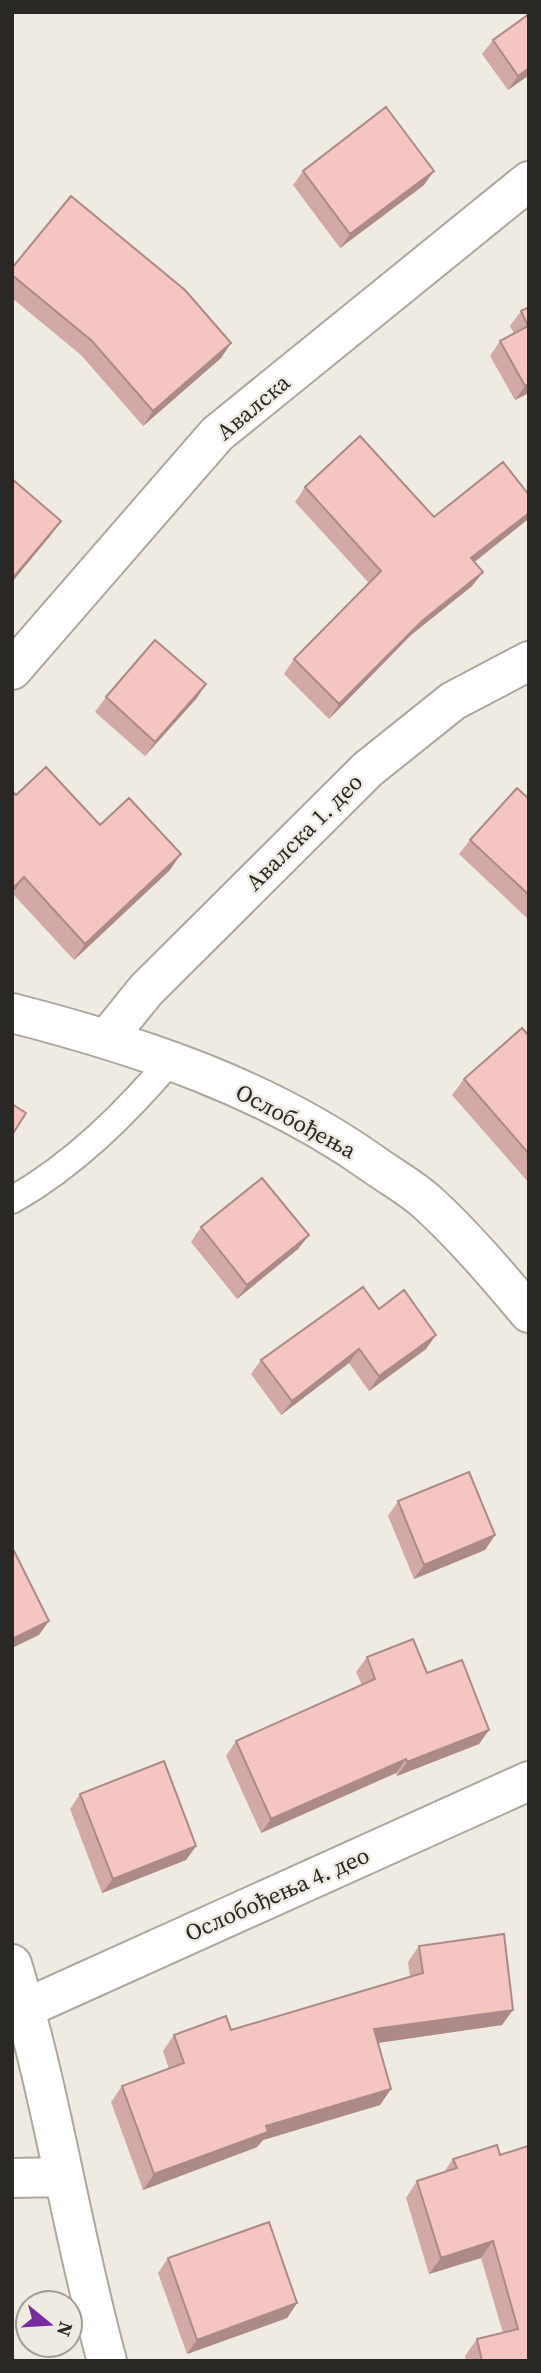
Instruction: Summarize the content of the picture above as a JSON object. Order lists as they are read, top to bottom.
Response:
{
  "streets": {
    "street": [
      "Авалска",
      "Авалска 1. део",
      "Ослобођења",
      "Ослобођења 4. део"
    ]
  },
  "crossings": [
    ["Авалска 1. део", "Ослобођења"]
  ],
  "north": "right"
}
